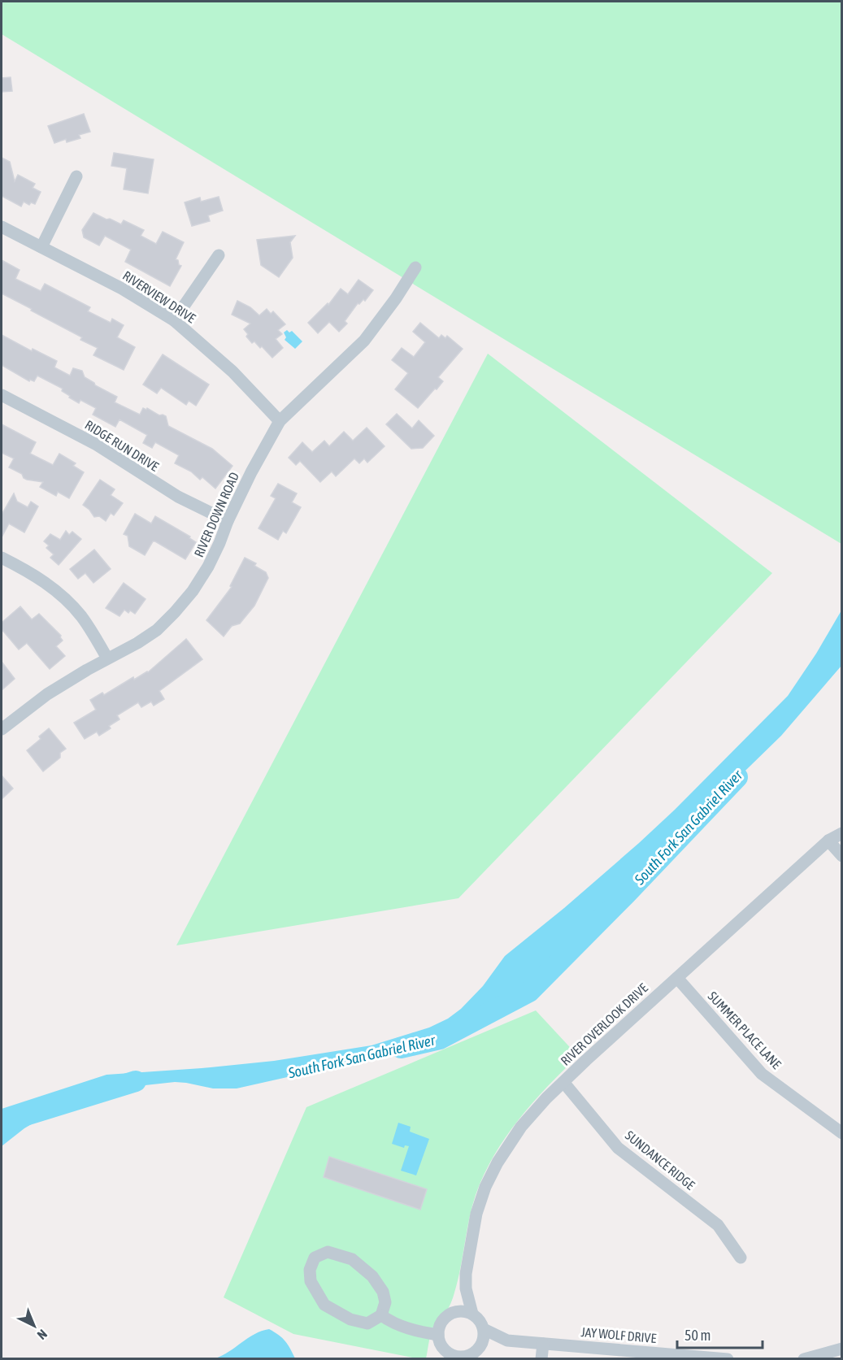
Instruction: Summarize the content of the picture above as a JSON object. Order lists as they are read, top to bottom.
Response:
{
  "streets": {
    "street": [
      "RIVERVIEW DRIVE",
      "RIDGE RUN DRIVE",
      "RIVER DOWN ROAD",
      "RIVER OVERLOOK DRIVE",
      "SUMMER PLACE LANE",
      "SUNDANCE RIDGE",
      "JAY WOLF DRIVE"
    ]
  },
  "crossings": [
    ["RIVERVIEW DRIVE", "RIVER DOWN ROAD"],
    ["RIDGE RUN DRIVE", "RIVER DOWN ROAD"],
    ["RIVER OVERLOOK DRIVE", "SUMMER PLACE LANE"],
    ["RIVER OVERLOOK DRIVE", "SUNDANCE RIDGE"]
  ],
  "water": ["South Fork San Gabriel River"],
  "scale_bar": "50 m",
  "north": "bottom right"
}
